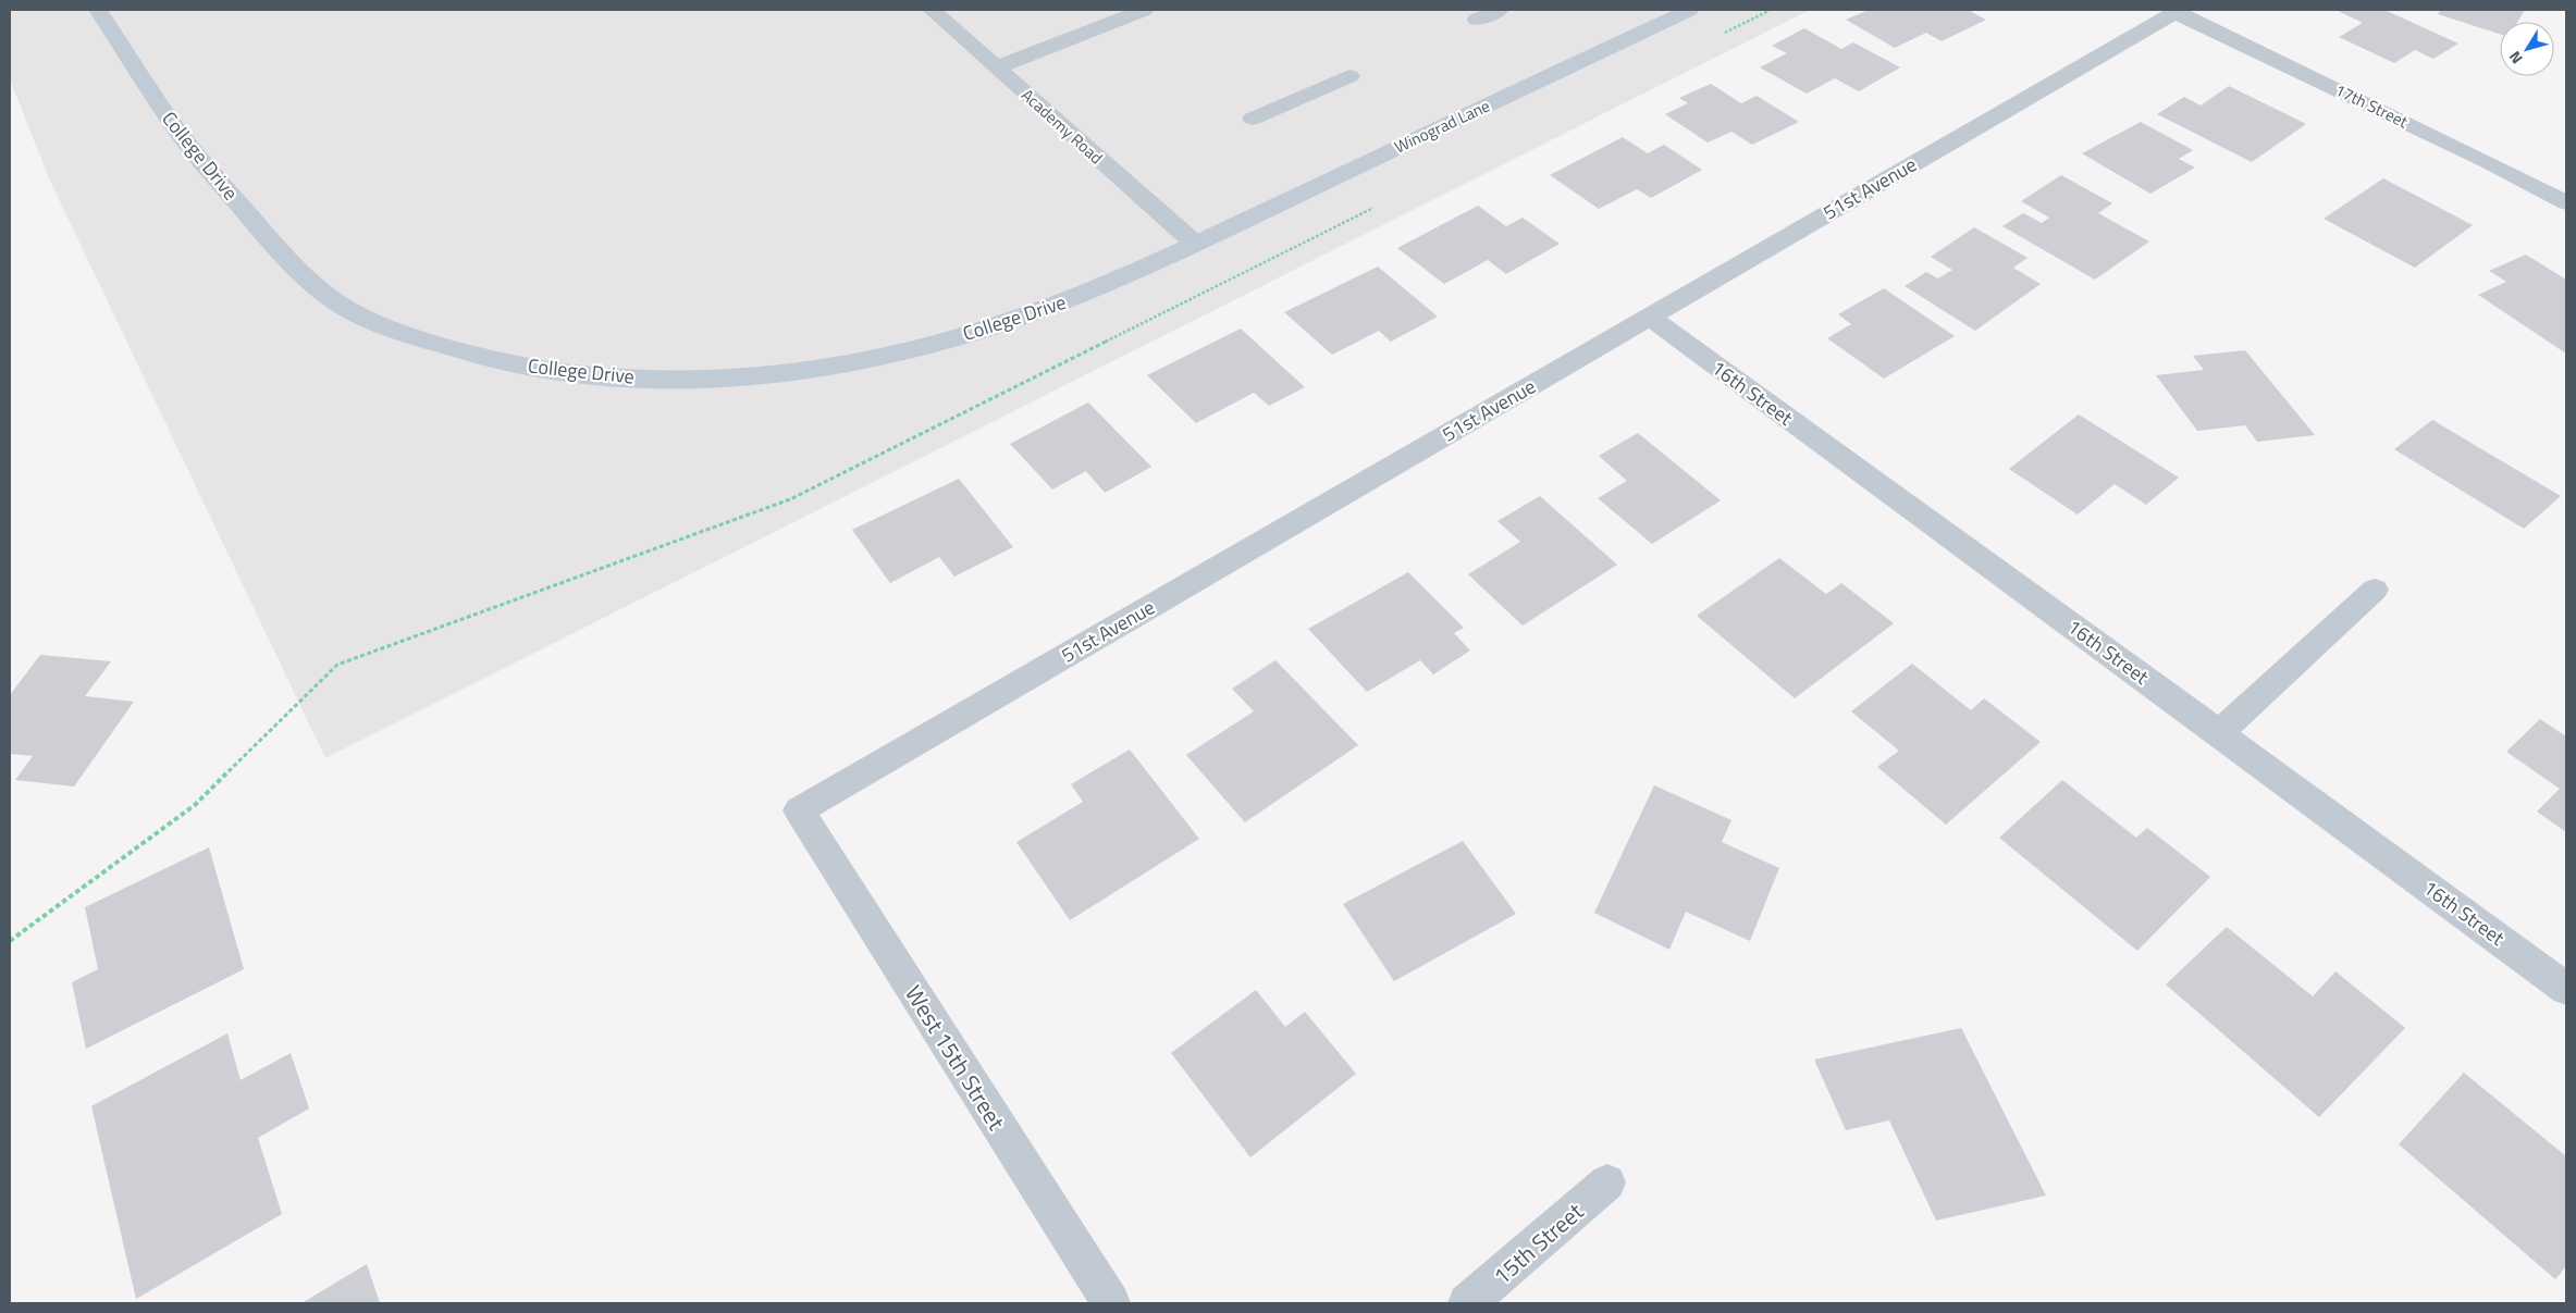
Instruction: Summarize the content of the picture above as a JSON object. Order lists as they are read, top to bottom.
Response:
{
  "streets": {
    "street": [
      "17th Street",
      "Academy Road",
      "Winograd Lane",
      "College Drive",
      "51st Avenue",
      "16th Street",
      "West 15th Street",
      "15th Street"
    ]
  },
  "crossings": [
    ["17th Street", "51st Avenue"],
    ["Academy Road", "Winograd Lane"],
    ["Academy Road", "College Drive"],
    ["Winograd Lane", "College Drive"],
    ["51st Avenue", "16th Street"],
    ["51st Avenue", "West 15th Street"]
  ],
  "north": "bottom left"
}
